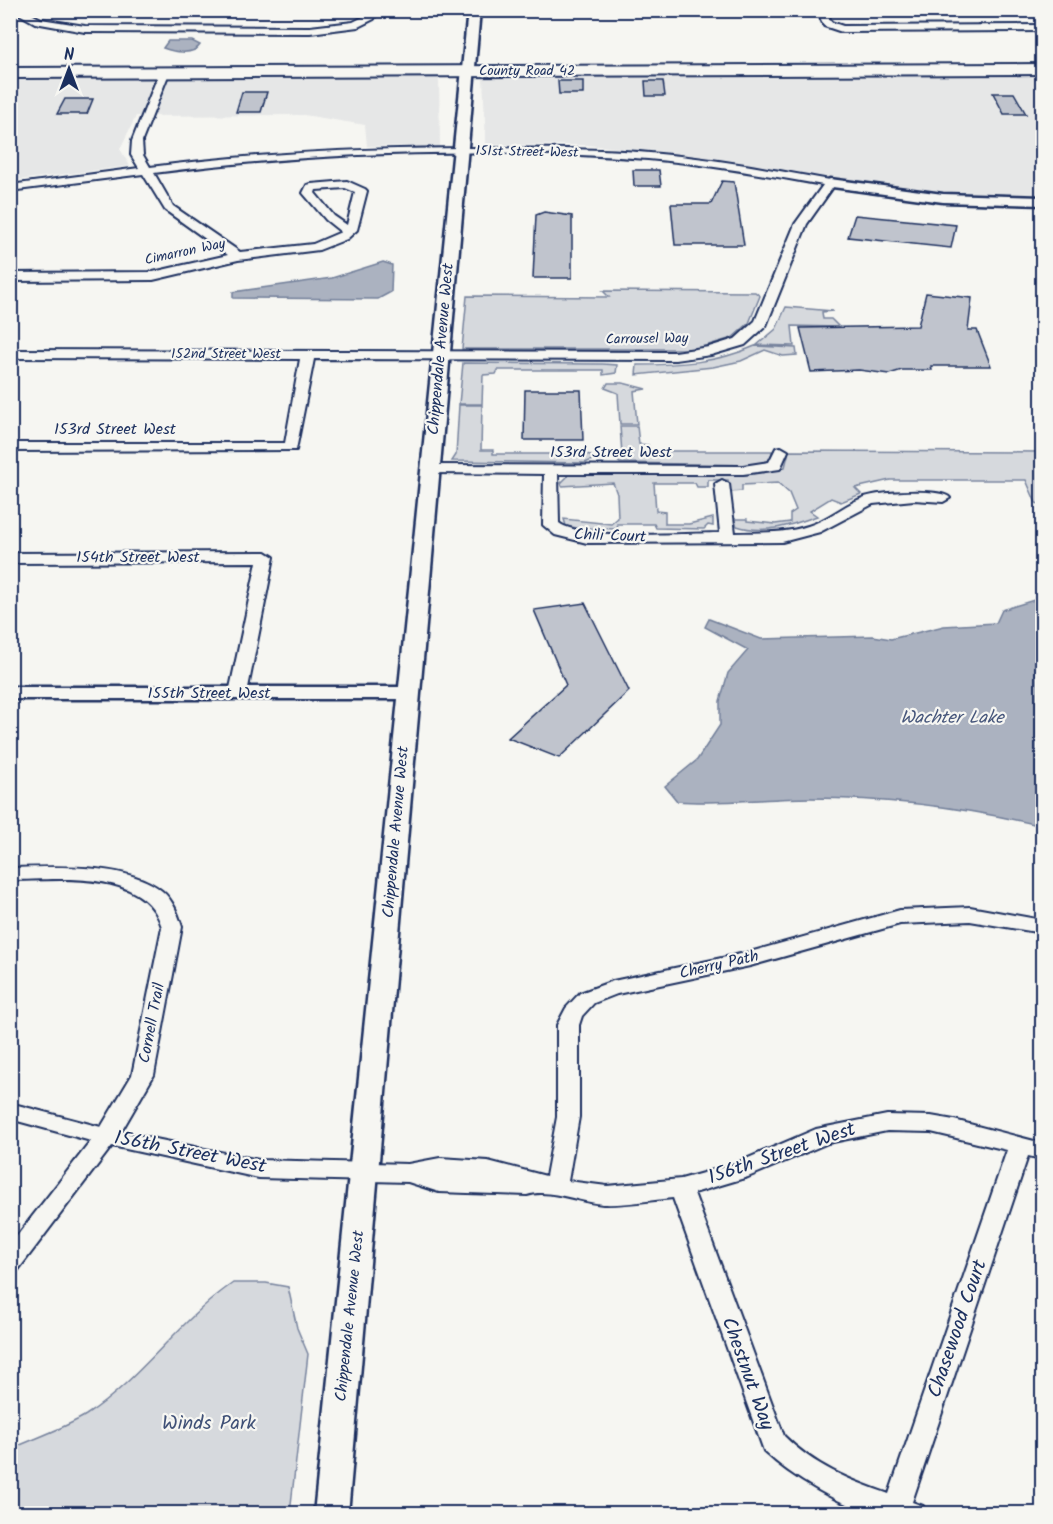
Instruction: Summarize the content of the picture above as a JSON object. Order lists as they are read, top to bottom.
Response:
{
  "streets": {
    "highway": ["County Road 42"],
    "street": [
      "151st Street West",
      "Cimarron Way",
      "Carrousel Way",
      "Chippendale Avenue West",
      "152nd Street West",
      "153rd Street West",
      "Chili Court",
      "154th Street West",
      "155th Street West",
      "Cherry Path",
      "Cornell Trail",
      "156th Street West",
      "Chasewood Court",
      "Chestnut Way"
    ]
  },
  "crossings": [
    ["County Road 42", "Cimarron Way"],
    ["County Road 42", "Chippendale Avenue West"],
    ["151st Street West", "Cimarron Way"],
    ["151st Street West", "Carrousel Way"],
    ["151st Street West", "Chippendale Avenue West"],
    ["Carrousel Way", "Chippendale Avenue West"],
    ["Carrousel Way", "152nd Street West"],
    ["Chippendale Avenue West", "152nd Street West"],
    ["Chippendale Avenue West", "153rd Street West"],
    ["Chippendale Avenue West", "155th Street West"],
    ["Chippendale Avenue West", "156th Street West"],
    ["152nd Street West", "153rd Street West"],
    ["153rd Street West", "Chili Court"],
    ["154th Street West", "155th Street West"],
    ["Cherry Path", "156th Street West"],
    ["Cornell Trail", "156th Street West"],
    ["156th Street West", "Chasewood Court"],
    ["156th Street West", "Chestnut Way"],
    ["Chasewood Court", "Chestnut Way"]
  ],
  "water": ["Wachter Lake"],
  "parks": ["Winds Park"],
  "north": "top"
}
